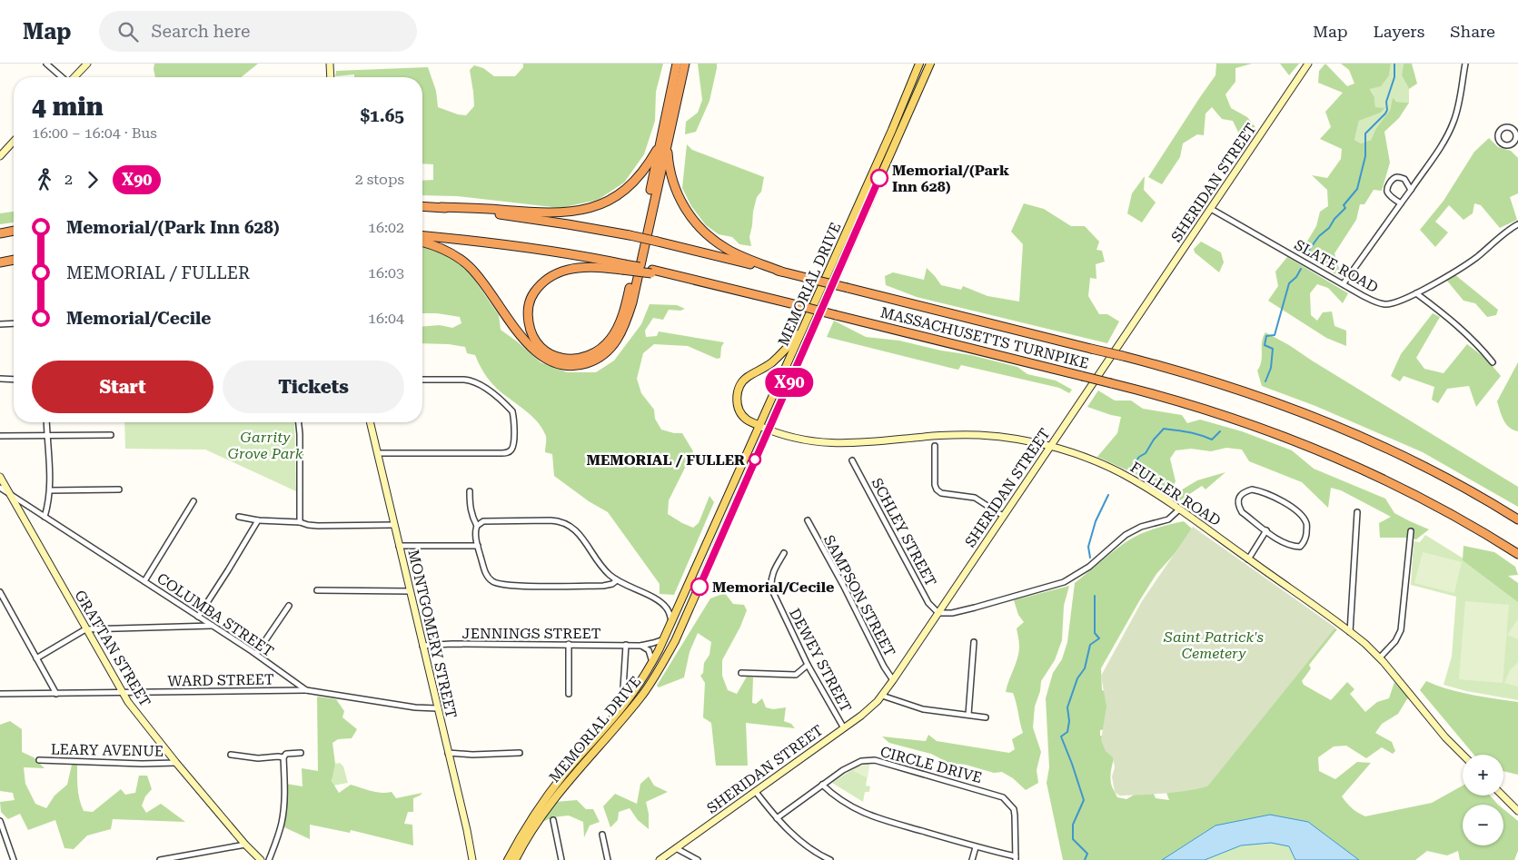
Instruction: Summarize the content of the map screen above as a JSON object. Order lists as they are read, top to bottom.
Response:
{
  "streets": {
    "highway": ["MASSACHUSETTS TURNPIKE"],
    "main road": [
      "SHERIDAN STREET",
      "MEMORIAL DRIVE",
      "FULLER ROAD",
      "MONTGOMERY STREET",
      "GRATTAN STREET"
    ],
    "street": [
      "SLATE ROAD",
      "SCHLEY STREET",
      "SAMPSON STREET",
      "COLUMBA STREET",
      "JENNINGS STREET",
      "DEWEY STREET",
      "WARD STREET",
      "LEARY AVENUE",
      "CIRCLE DRIVE"
    ]
  },
  "crossings": [
    ["SHERIDAN STREET", "SLATE ROAD"],
    ["SHERIDAN STREET", "FULLER ROAD"],
    ["SHERIDAN STREET", "SCHLEY STREET"],
    ["SHERIDAN STREET", "SAMPSON STREET"],
    ["SHERIDAN STREET", "DEWEY STREET"],
    ["MEMORIAL DRIVE", "FULLER ROAD"],
    ["MEMORIAL DRIVE", "JENNINGS STREET"],
    ["COLUMBA STREET", "MONTGOMERY STREET"],
    ["COLUMBA STREET", "GRATTAN STREET"],
    ["COLUMBA STREET", "WARD STREET"],
    ["JENNINGS STREET", "MONTGOMERY STREET"],
    ["GRATTAN STREET", "WARD STREET"],
    ["GRATTAN STREET", "LEARY AVENUE"]
  ],
  "parks": ["Garrity Grove Park", "Saint Patrick's Cemetery"],
  "places": ["Memorial/(Park Inn 628)", "MEMORIAL / FULLER", "Memorial/Cecile"],
  "lines": ["bus line X90"],
  "page": {
    "header": "Map",
    "search": "Search here",
    "nav": ["Map", "Layers", "Share"],
    "on_map": "X90",
    "heading": ["4 min", "16:00 – 16:04 · Bus", "$1.65"],
    "legs": ["2", "X90", "2 stops"],
    "list": [
      {
        "name": "Memorial/(Park Inn 628)",
        "value": "16:02"
      },
      {
        "name": "MEMORIAL / FULLER",
        "value": "16:03"
      },
      {
        "name": "Memorial/Cecile",
        "value": "16:04"
      }
    ],
    "buttons": ["Start", "Tickets"],
    "map_buttons": ["+", "−"]
  }
}
